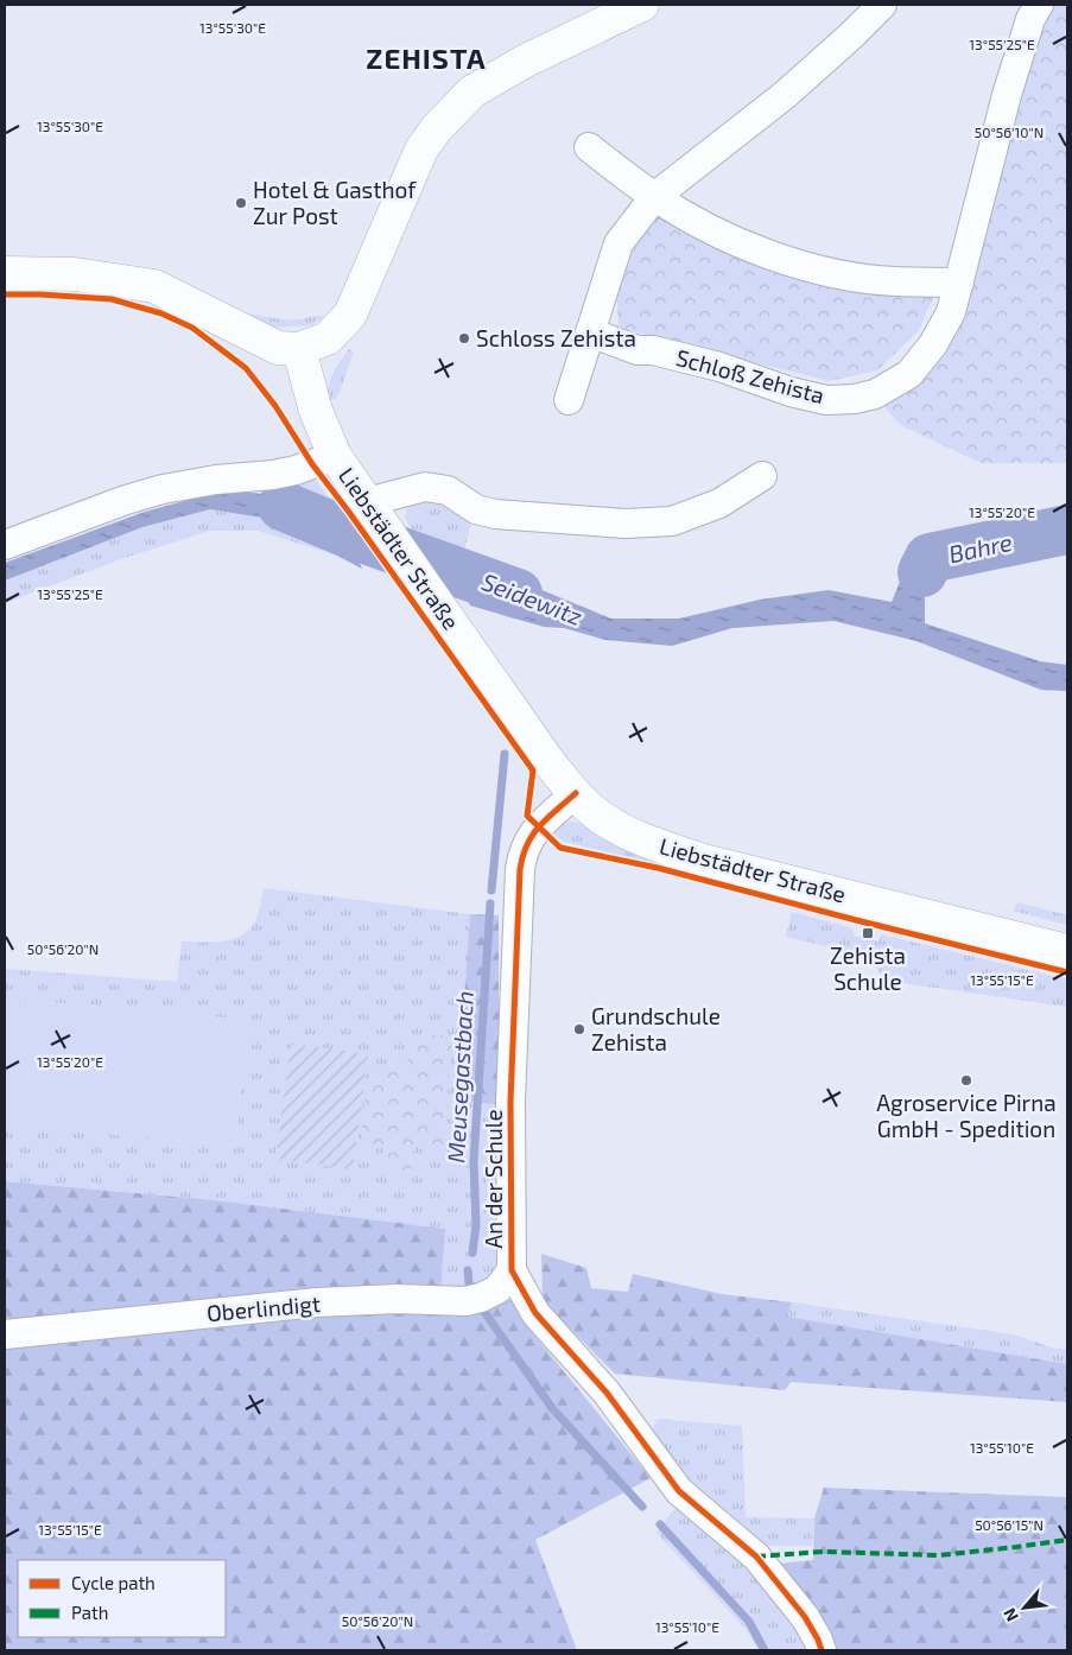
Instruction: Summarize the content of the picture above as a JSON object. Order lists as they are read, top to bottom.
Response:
{
  "streets": {
    "main road": ["Liebstädter Straße"],
    "street": ["Schloß Zehista", "An der Schule", "Oberlindigt"]
  },
  "crossings": [
    ["Liebstädter Straße", "An der Schule"],
    ["An der Schule", "Oberlindigt"]
  ],
  "districts": ["ZEHISTA"],
  "water": ["Bahre", "Seidewitz", "Meusegastbach"],
  "places": {
    "other": [
      "Hotel & Gasthof Zur Post",
      "Schloss Zehista",
      "Grundschule Zehista",
      "Agroservice Pirna GmbH - Spedition"
    ],
    "transit": ["Zehista Schule"]
  },
  "legend": ["Cycle path", "Path"],
  "north": "bottom left",
  "coordinates": [
    "13°55'30\"E",
    "13°55'25\"E",
    "50°56'10\"N",
    "13°55'20\"E",
    "50°56'20\"N",
    "13°55'15\"E",
    "13°55'10\"E",
    "50°56'15\"N"
  ]
}
